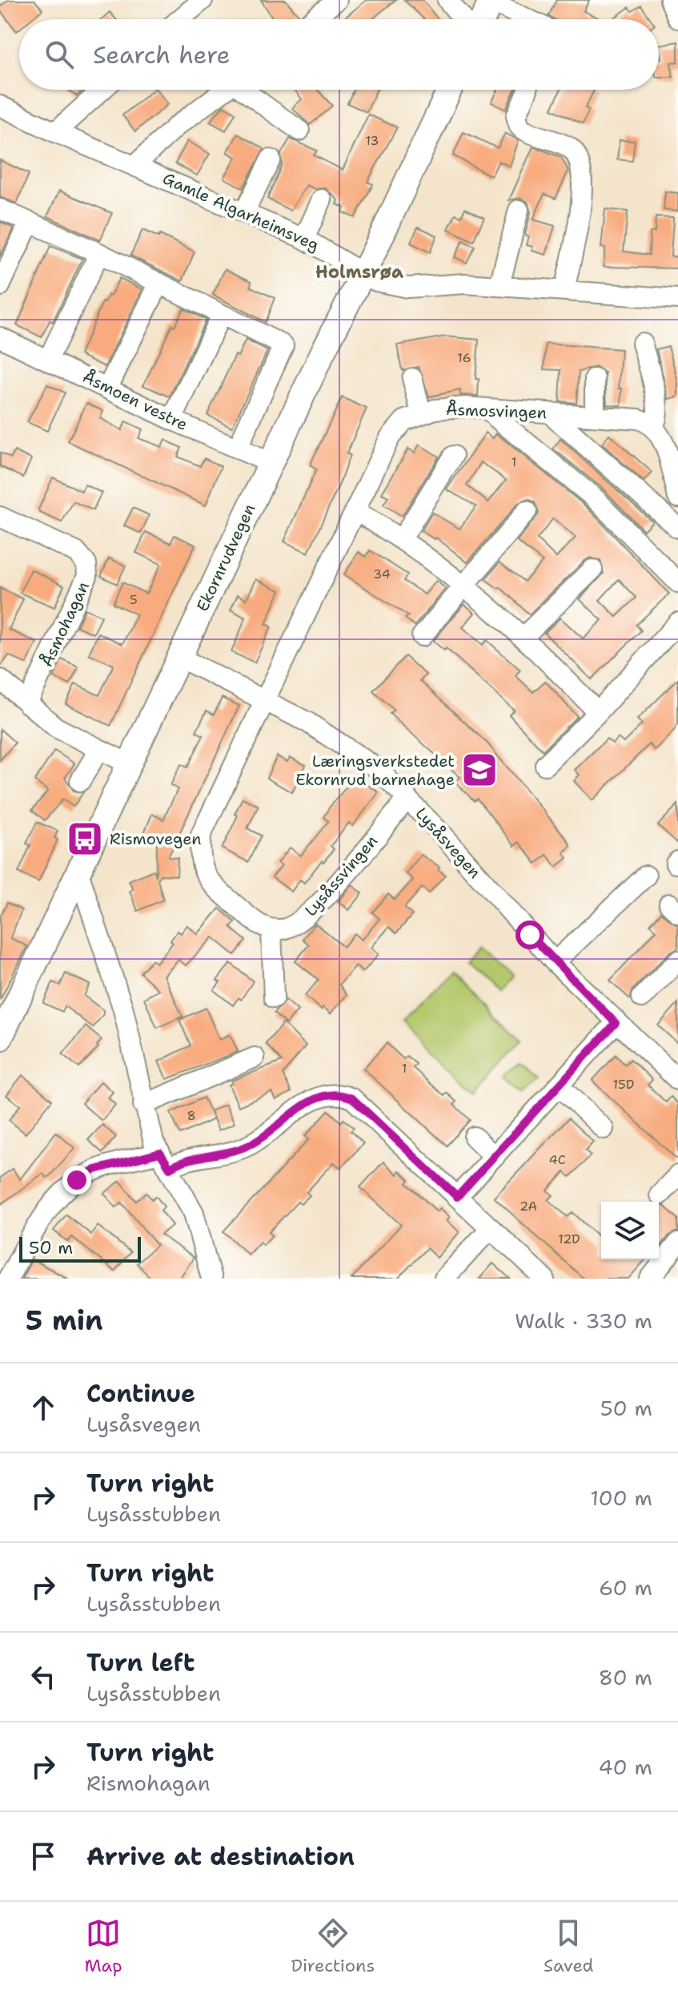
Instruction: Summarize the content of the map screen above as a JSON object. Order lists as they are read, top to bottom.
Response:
{
  "streets": {
    "main road": ["Ekornrudvegen"],
    "street": [
      "Gamle Algarheimsveg",
      "Åsmoen vestre",
      "Åsmosvingen",
      "Åsmohagan",
      "Lysåsvegen",
      "Lysåssvingen"
    ]
  },
  "crossings": [
    ["Gamle Algarheimsveg", "Ekornrudvegen"],
    ["Åsmoen vestre", "Ekornrudvegen"],
    ["Åsmosvingen", "Lysåsvegen"],
    ["Ekornrudvegen", "Lysåsvegen"],
    ["Lysåsvegen", "Lysåssvingen"]
  ],
  "districts": ["Holmsrøa"],
  "places": {
    "school or university": ["Læringsverkstedet Ekornrud barnehage"],
    "bus stop": ["Rismovegen"]
  },
  "house_numbers": [
    "13",
    "16",
    "1",
    "34",
    "5",
    "1",
    "15D",
    "8",
    "4C",
    "2A",
    "12D"
  ],
  "scale_bar": "50 m",
  "page": {
    "search": "Search here",
    "scale": "50 m",
    "heading": ["5 min", "Walk · 330 m"],
    "list": [
      ["Continue", "Lysåsvegen", "50 m"],
      ["Turn right", "Lysåsstubben", "100 m"],
      ["Turn right", "Lysåsstubben", "60 m"],
      ["Turn left", "Lysåsstubben", "80 m"],
      ["Turn right", "Rismohagan", "40 m"],
      "Arrive at destination"
    ],
    "nav": ["Map", "Directions", "Saved"]
  }
}
